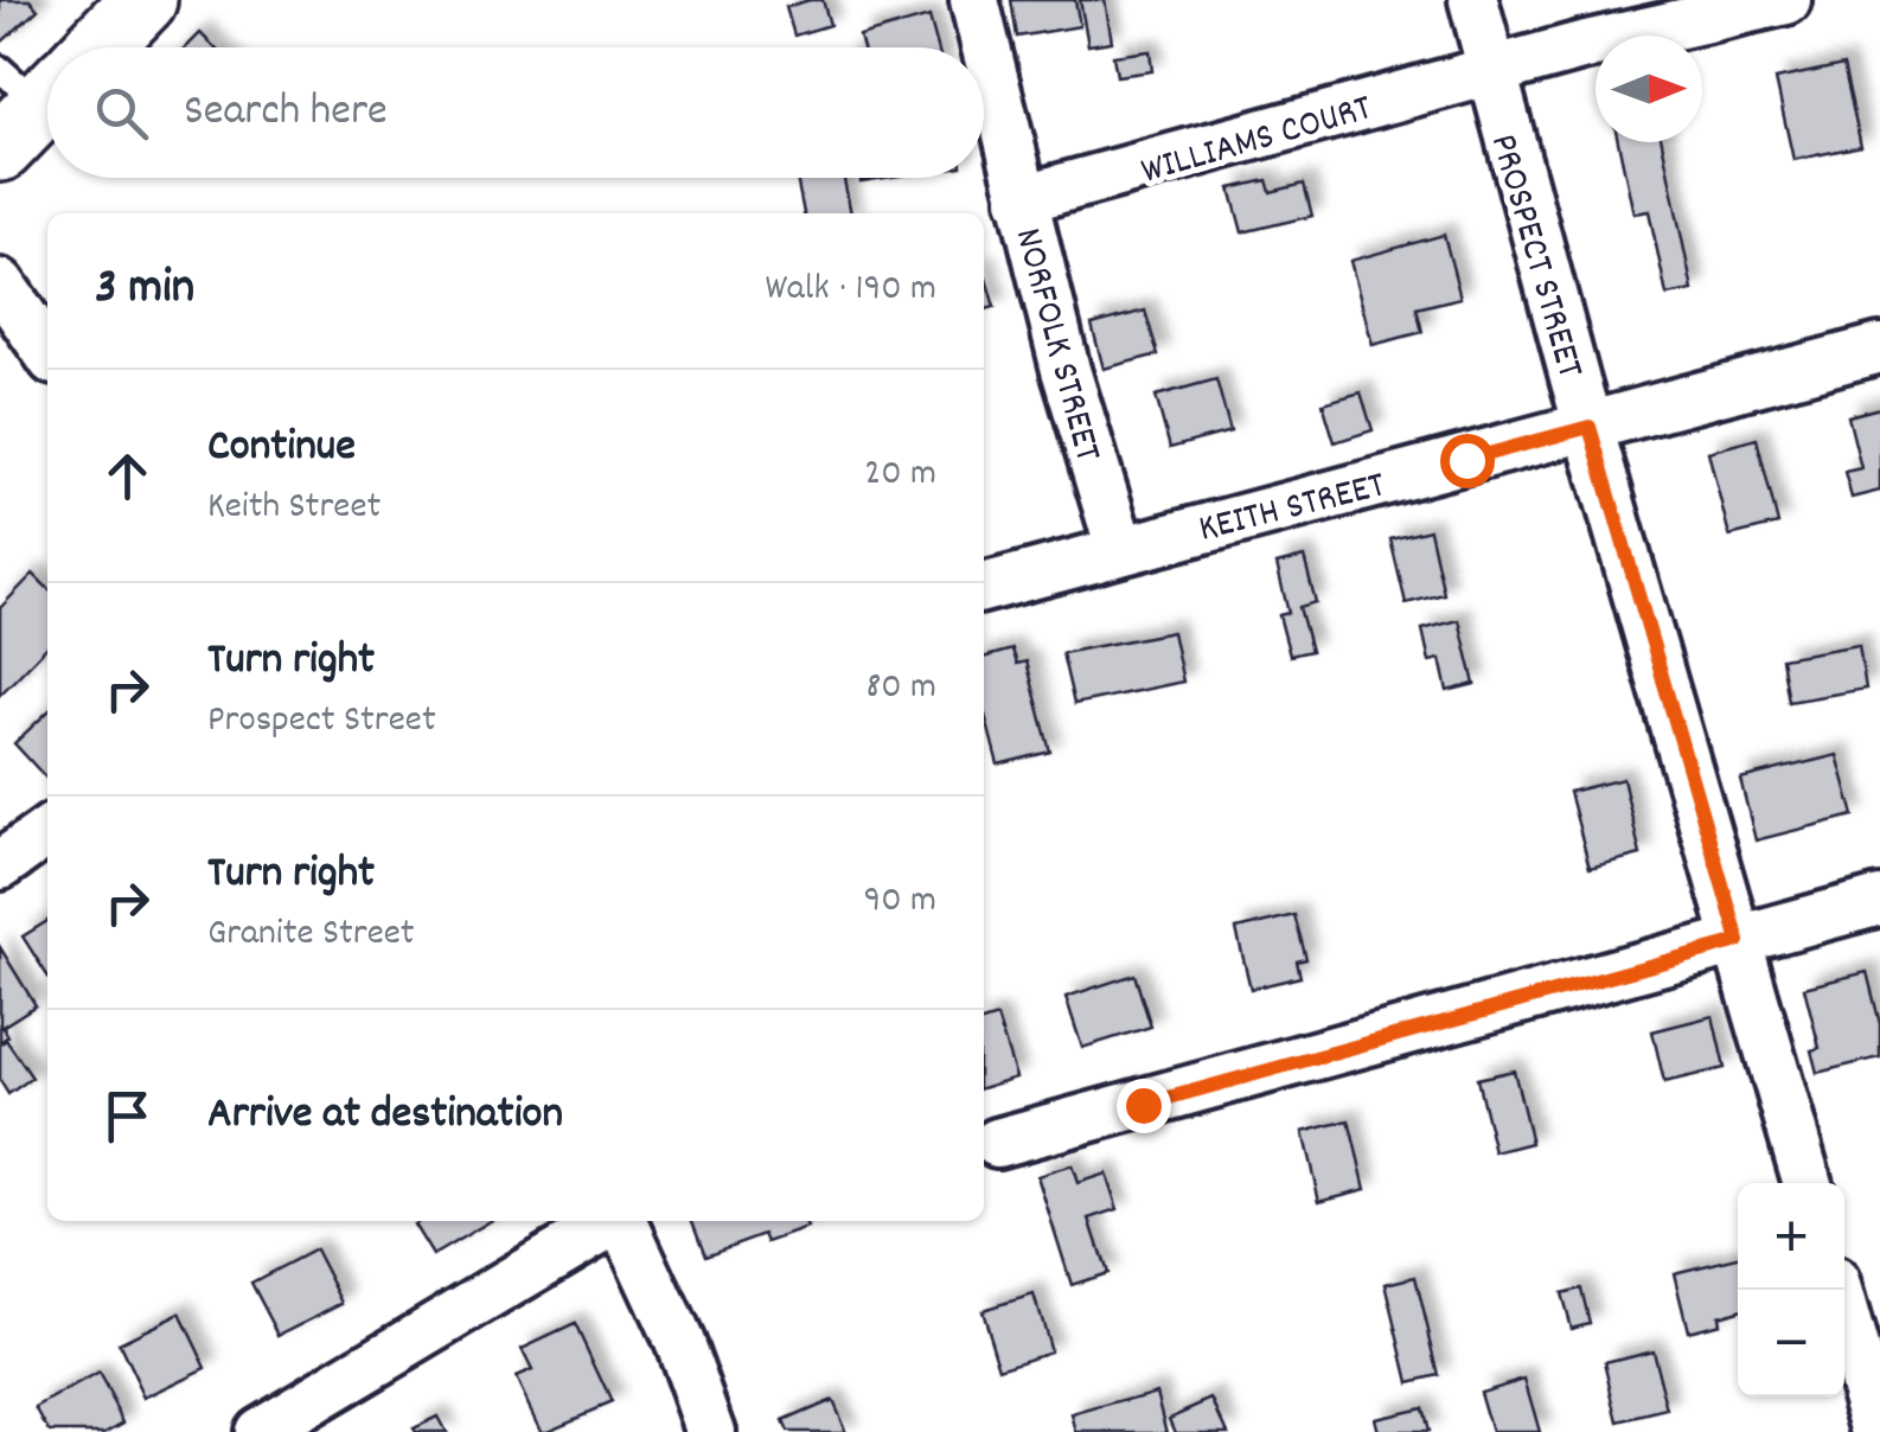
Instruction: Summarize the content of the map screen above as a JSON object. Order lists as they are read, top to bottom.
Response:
{
  "streets": {
    "street": [
      "WILLIAMS COURT",
      "PROSPECT STREET",
      "NORFOLK STREET",
      "KEITH STREET"
    ]
  },
  "crossings": [
    ["WILLIAMS COURT", "PROSPECT STREET"],
    ["WILLIAMS COURT", "NORFOLK STREET"],
    ["PROSPECT STREET", "KEITH STREET"],
    ["NORFOLK STREET", "KEITH STREET"]
  ],
  "north": "right",
  "page": {
    "search": "Search here",
    "heading": ["3 min", "Walk · 190 m"],
    "list": [
      ["Continue", "Keith Street", "20 m"],
      ["Turn right", "Prospect Street", "80 m"],
      ["Turn right", "Granite Street", "90 m"],
      "Arrive at destination"
    ],
    "map_buttons": ["+", "−"]
  }
}
